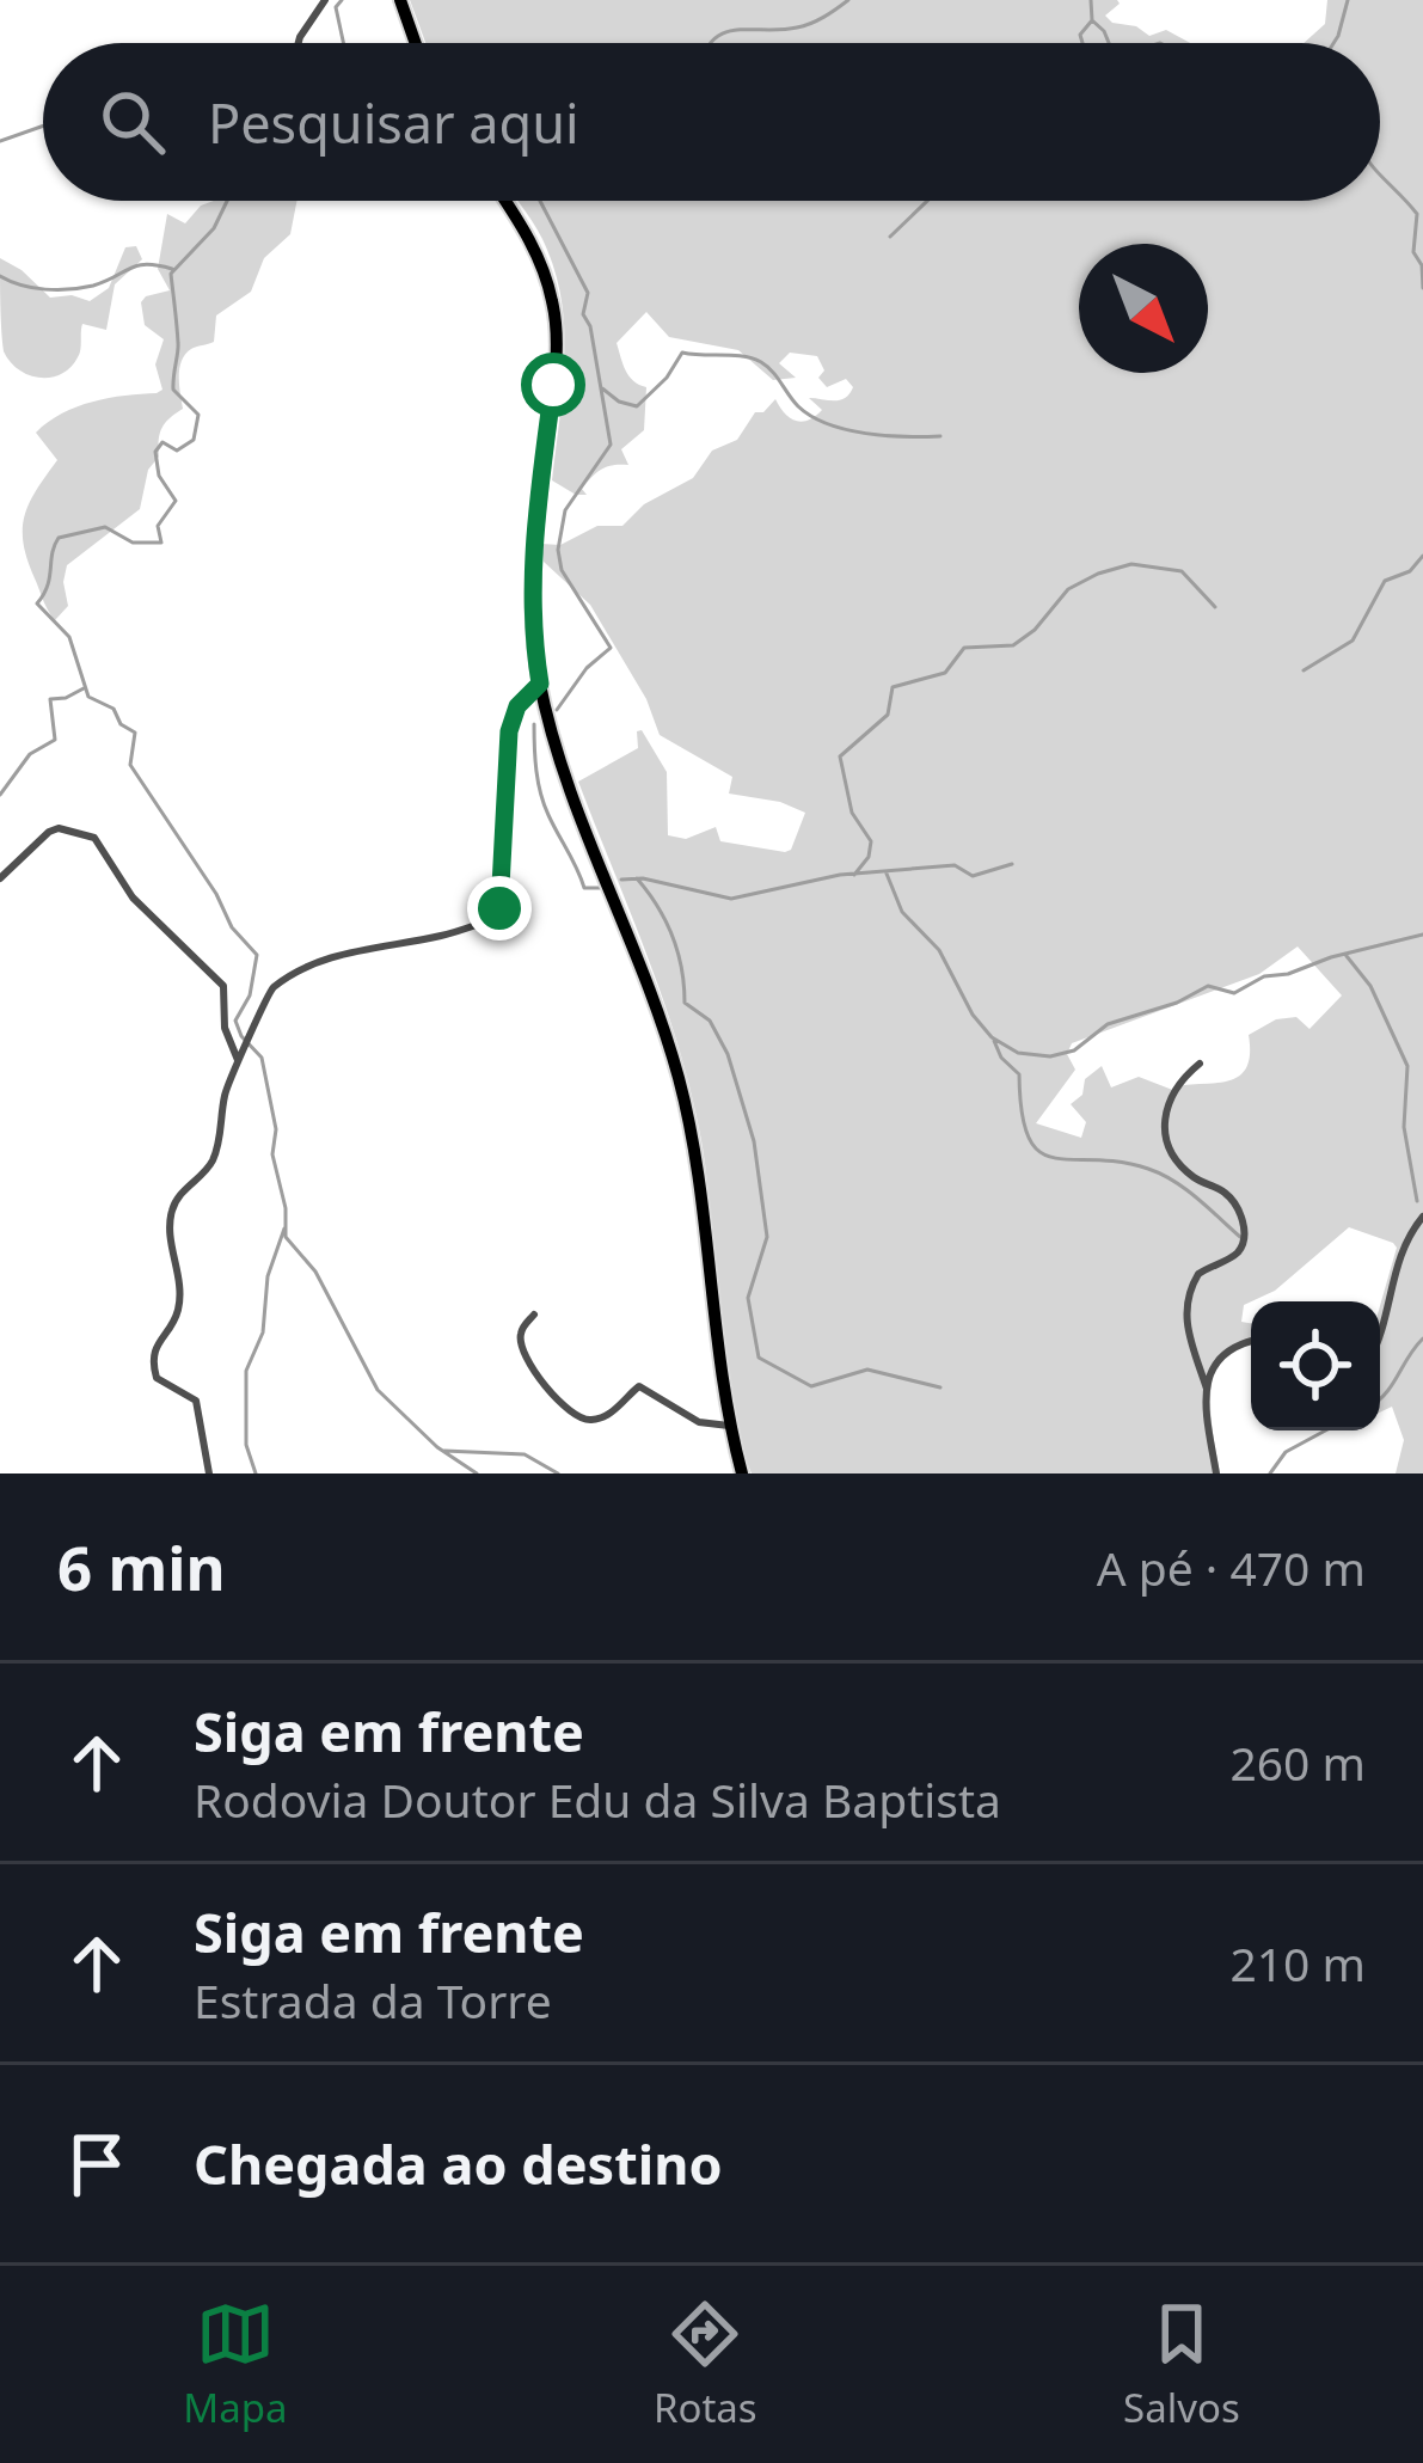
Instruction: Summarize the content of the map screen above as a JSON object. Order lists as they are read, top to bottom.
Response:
{
  "north": "bottom right",
  "page": {
    "search": "Pesquisar aqui",
    "heading": ["6 min", "A pé · 470 m"],
    "list": [
      ["Siga em frente", "Rodovia Doutor Edu da Silva Baptista", "260 m"],
      ["Siga em frente", "Estrada da Torre", "210 m"],
      "Chegada ao destino"
    ],
    "nav": ["Mapa", "Rotas", "Salvos"]
  }
}
